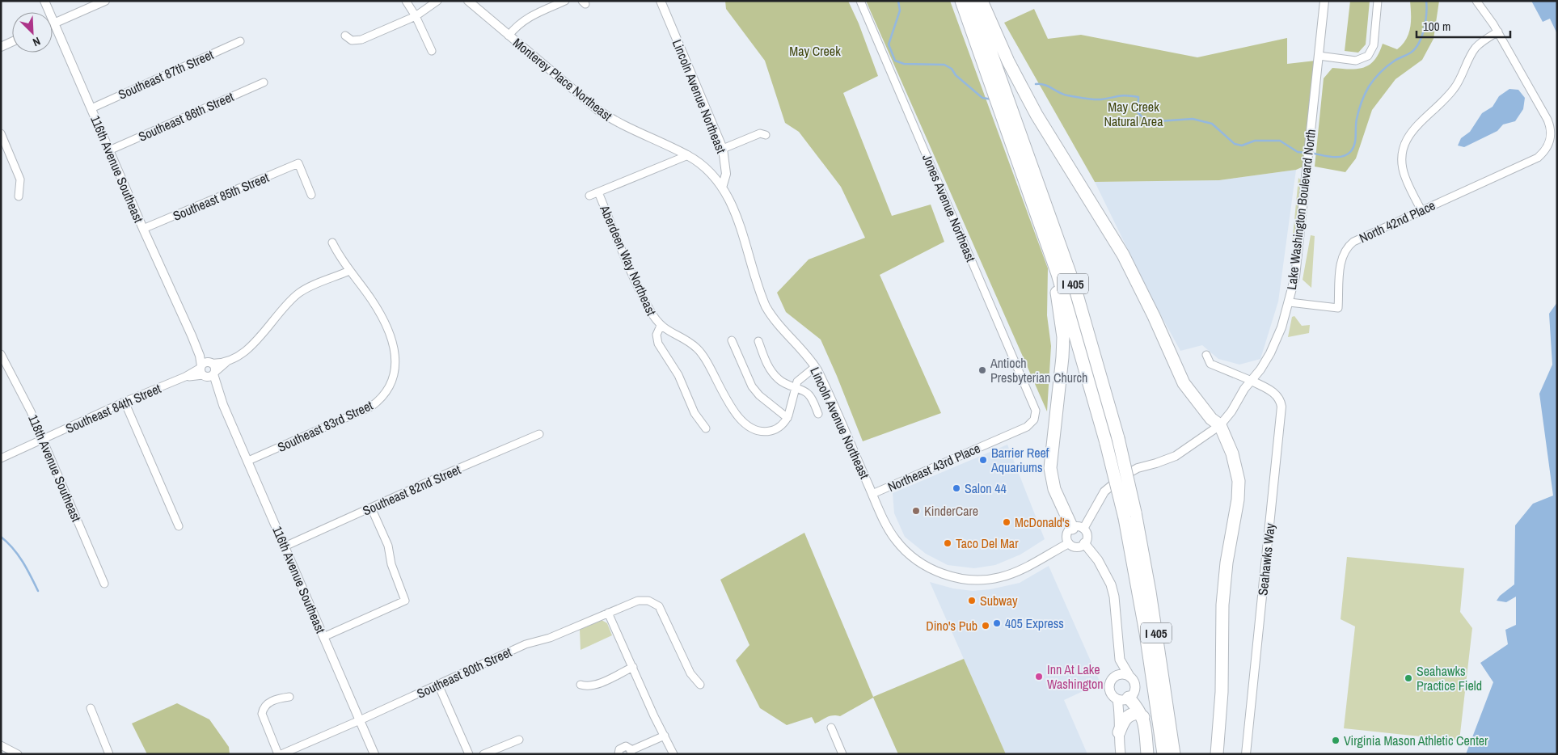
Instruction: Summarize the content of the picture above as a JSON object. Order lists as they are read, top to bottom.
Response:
{
  "streets": {
    "highway": ["I 405"],
    "street": [
      "Southeast 87th Street",
      "Monterey Place Northeast",
      "Lincoln Avenue Northeast",
      "Southeast 86th Street",
      "116th Avenue Southeast",
      "Southeast 85th Street",
      "Jones Avenue Northeast",
      "Lake Washington Boulevard North",
      "North 42nd Place",
      "Aberdeen Way Northeast",
      "Southeast 84th Street",
      "Southeast 83rd Street",
      "Northeast 43rd Place",
      "118th Avenue Southeast",
      "Southeast 82nd Street",
      "Seahawks Way",
      "Southeast 80th Street"
    ]
  },
  "crossings": [
    ["Southeast 87th Street", "116th Avenue Southeast"],
    ["Monterey Place Northeast", "Lincoln Avenue Northeast"],
    ["Lincoln Avenue Northeast", "Lake Washington Boulevard North"],
    ["Lincoln Avenue Northeast", "Northeast 43rd Place"],
    ["Southeast 86th Street", "116th Avenue Southeast"],
    ["116th Avenue Southeast", "Southeast 85th Street"],
    ["116th Avenue Southeast", "Southeast 84th Street"],
    ["116th Avenue Southeast", "Southeast 83rd Street"],
    ["116th Avenue Southeast", "Southeast 82nd Street"],
    ["116th Avenue Southeast", "Southeast 80th Street"],
    ["Jones Avenue Northeast", "Northeast 43rd Place"],
    ["Lake Washington Boulevard North", "North 42nd Place"],
    ["Lake Washington Boulevard North", "Seahawks Way"],
    ["Southeast 84th Street", "Southeast 83rd Street"],
    ["Southeast 84th Street", "118th Avenue Southeast"]
  ],
  "parks": ["May Creek", "May Creek Natural Area"],
  "places": [
    "Antioch Presbyterian Church",
    "Barrier Reef Aquariums",
    "Salon 44",
    "KinderCare",
    "McDonald's",
    "Taco Del Mar",
    "Subway",
    "405 Express",
    "Dino's Pub",
    "Inn At Lake Washington",
    "Seahawks Practice Field",
    "Virginia Mason Athletic Center"
  ],
  "scale_bar": "100 m",
  "north": "bottom right"
}
